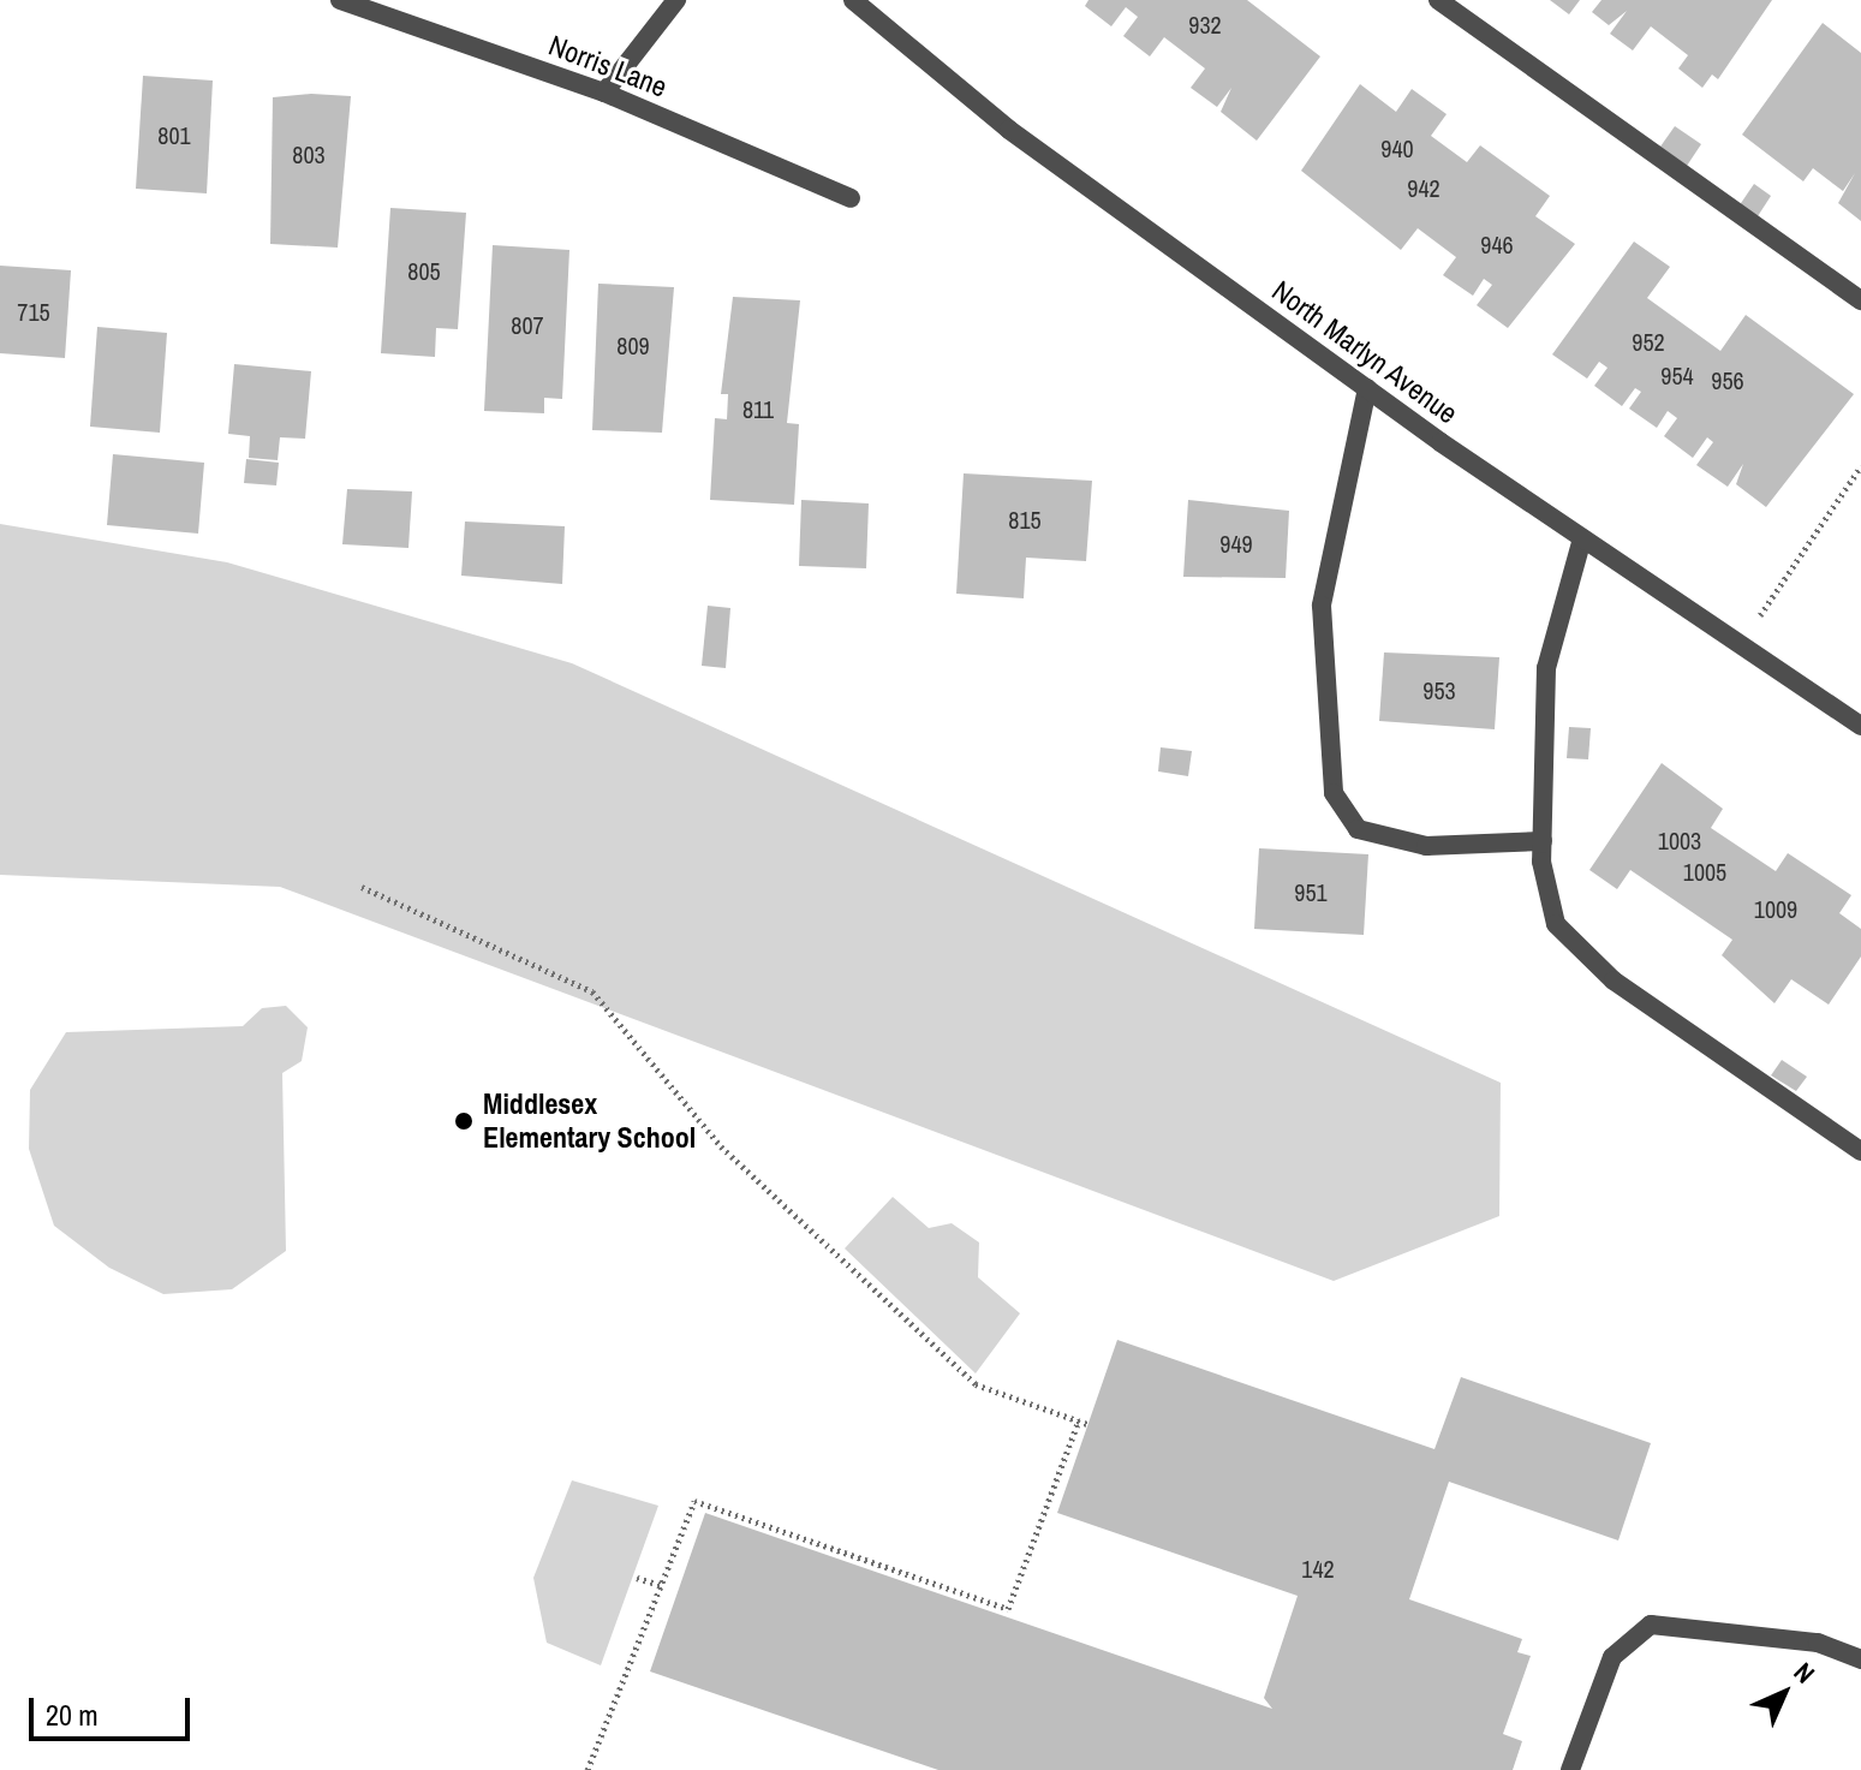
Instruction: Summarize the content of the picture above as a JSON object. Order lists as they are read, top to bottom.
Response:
{
  "streets": {
    "street": ["Norris Lane", "North Marlyn Avenue"]
  },
  "places": ["Middlesex Elementary School"],
  "house_numbers": [
    "932",
    "801",
    "940",
    "803",
    "942",
    "946",
    "805",
    "715",
    "807",
    "952",
    "809",
    "954",
    "956",
    "811",
    "815",
    "949",
    "953",
    "1003",
    "1005",
    "951",
    "1009",
    "142"
  ],
  "scale_bar": "20 m",
  "north": "top right"
}
